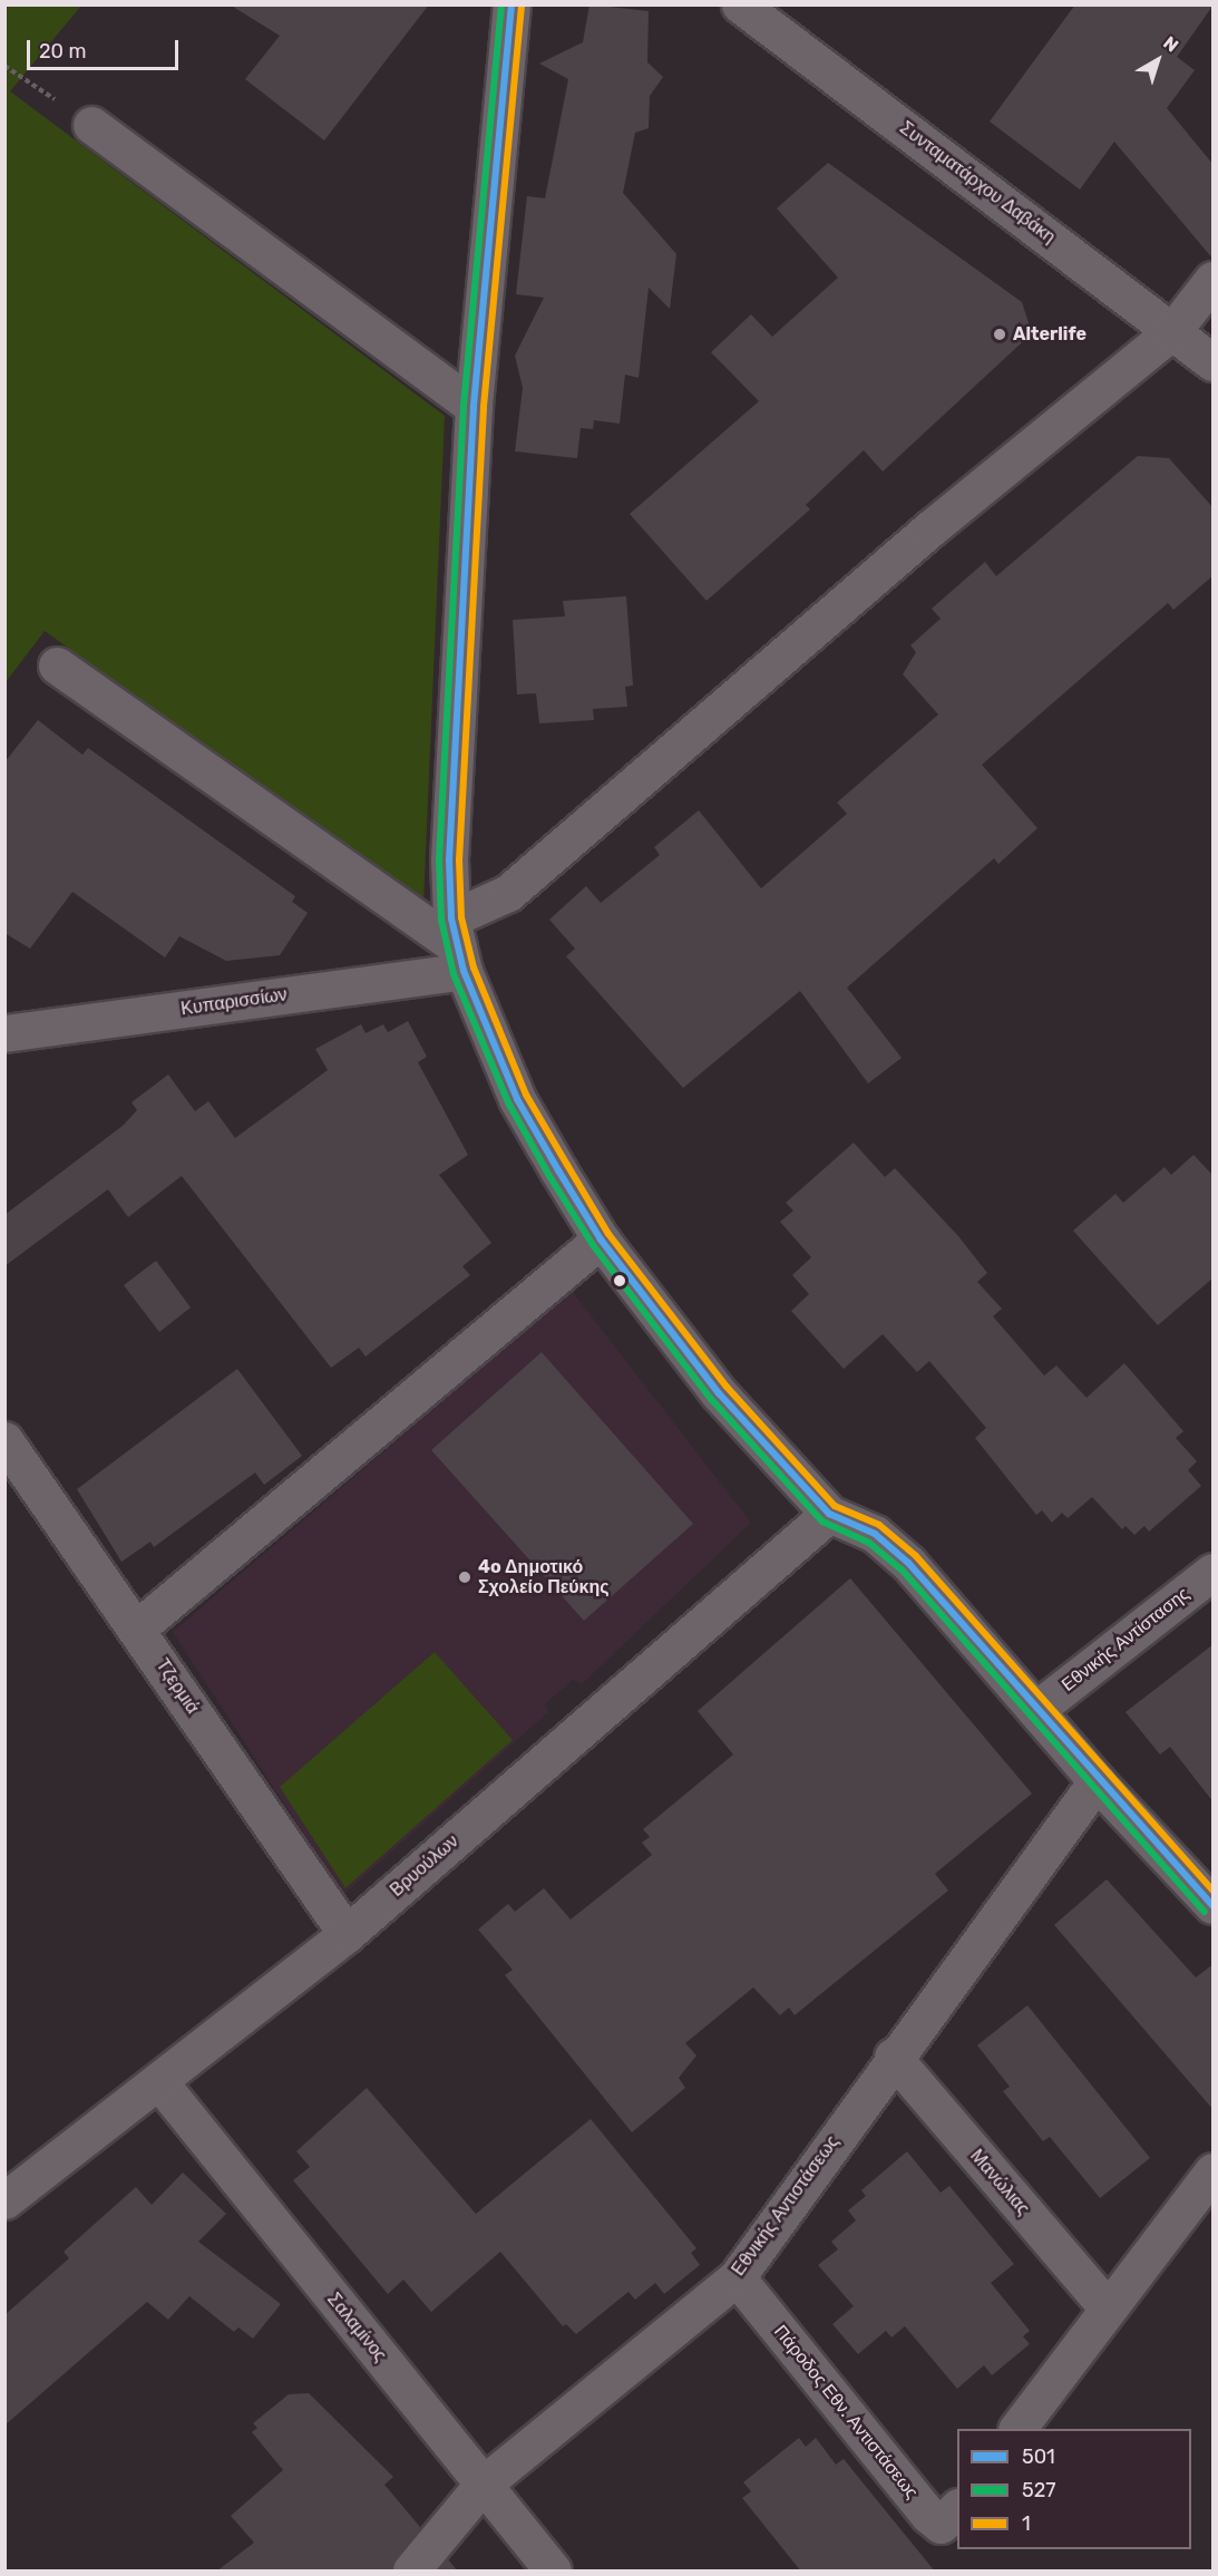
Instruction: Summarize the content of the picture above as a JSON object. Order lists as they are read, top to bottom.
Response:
{
  "streets": {
    "street": [
      "Συνταματάρχου Δαβάκη",
      "Κυπαρισσίων",
      "Εθνικής Αντίστασης",
      "Τζερμιά",
      "Βρυούλων",
      "Μανώλιας",
      "Εθνικής Αντιστάσεως",
      "Σαλαμίνος",
      "Πάροδος Εθν. Αντιστάσεως"
    ]
  },
  "crossings": [
    ["Συνταματάρχου Δαβάκη", "Κυπαρισσίων"],
    ["Τζερμιά", "Βρυούλων"],
    ["Βρυούλων", "Σαλαμίνος"],
    ["Μανώλιας", "Εθνικής Αντιστάσεως"],
    ["Εθνικής Αντιστάσεως", "Σαλαμίνος"],
    ["Εθνικής Αντιστάσεως", "Πάροδος Εθν. Αντιστάσεως"]
  ],
  "places": ["Alterlife", "4o Δημοτικό Σχολείο Πεύκης"],
  "lines": ["transit line 501", "transit line 527", "transit line 1"],
  "legend": ["501", "527", "1"],
  "scale_bar": "20 m",
  "north": "top right"
}
